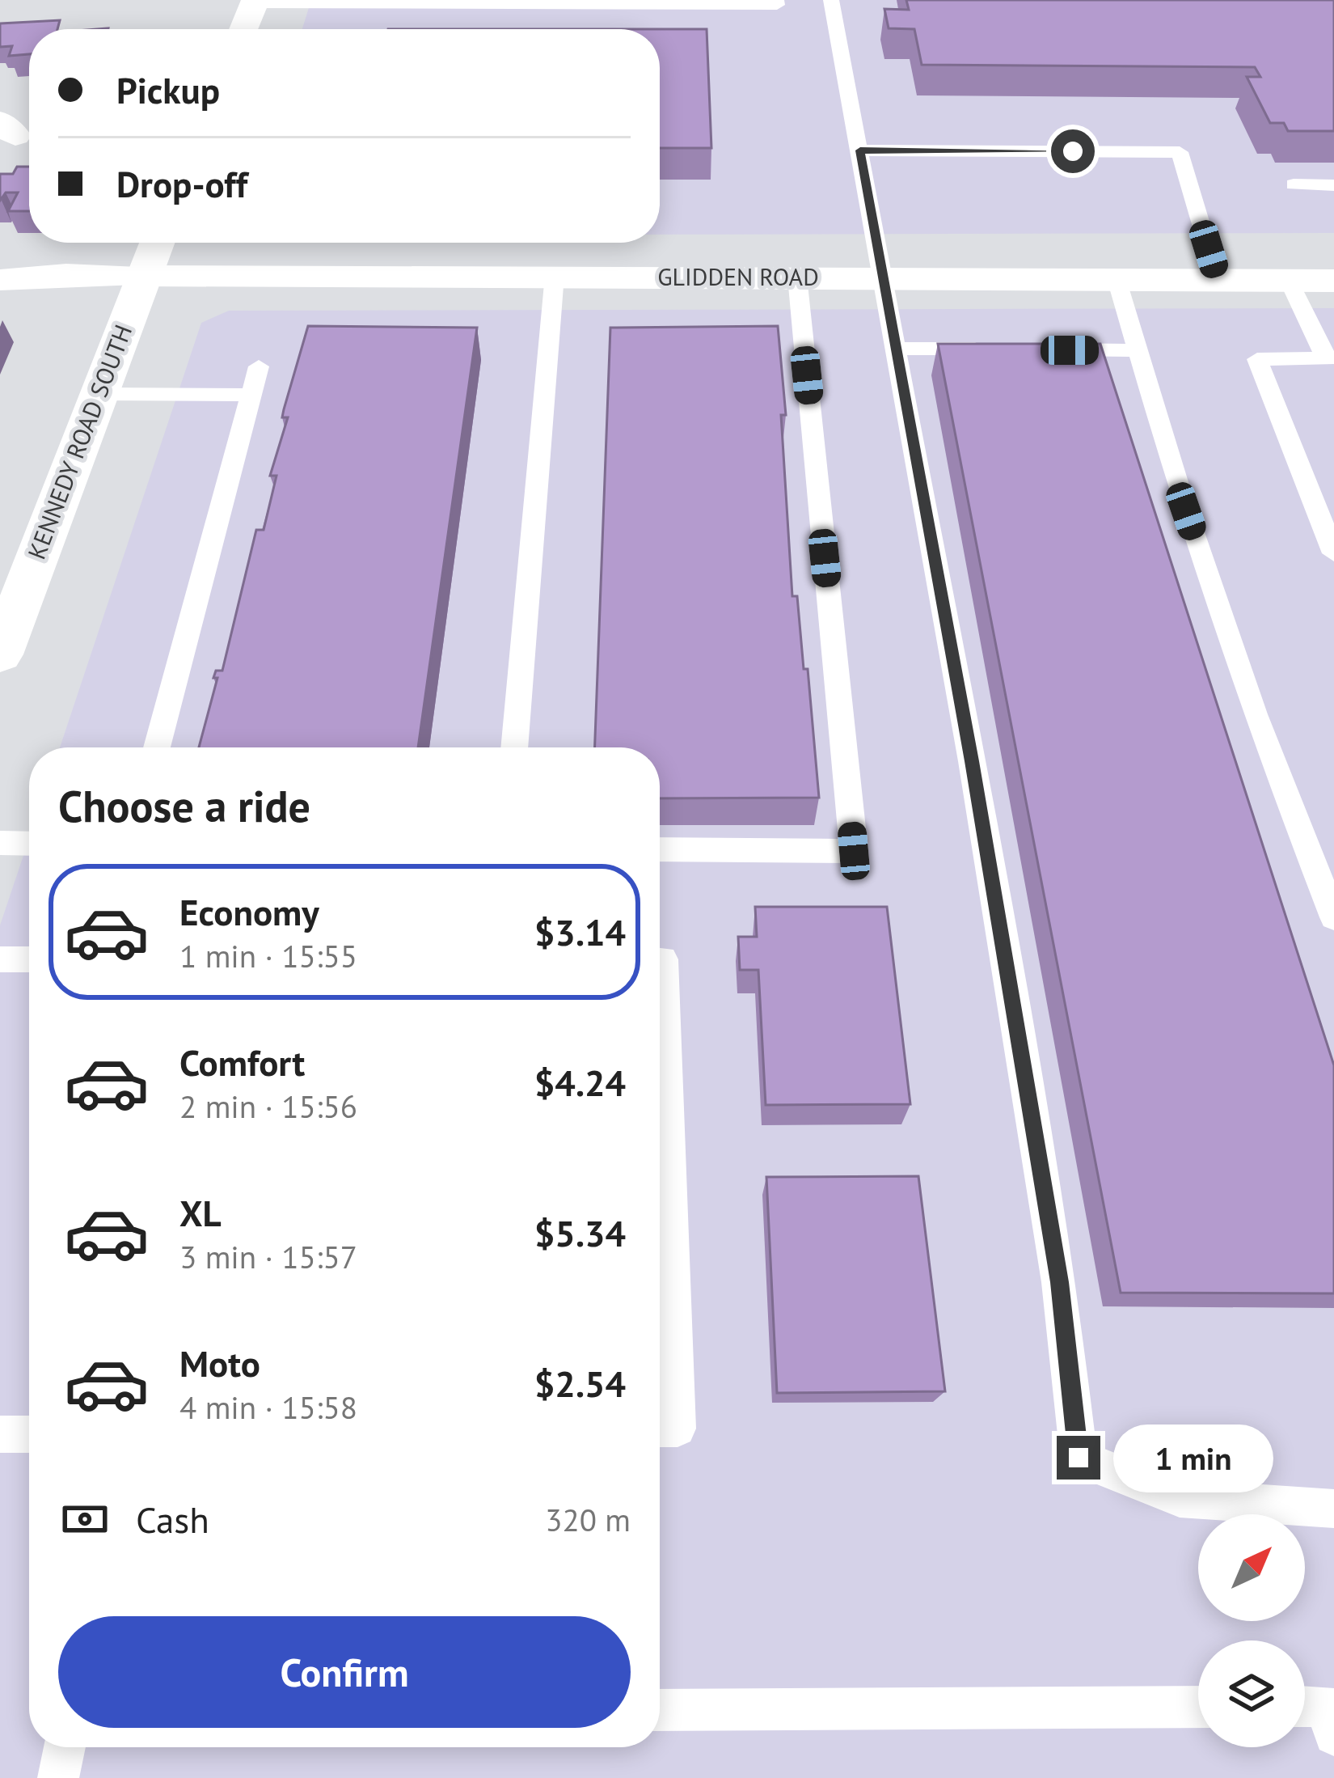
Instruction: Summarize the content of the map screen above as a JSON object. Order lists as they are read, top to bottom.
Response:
{
  "streets": {
    "street": ["GLIDDEN ROAD", "KENNEDY ROAD SOUTH"]
  },
  "crossings": [
    ["GLIDDEN ROAD", "KENNEDY ROAD SOUTH"]
  ],
  "north": "top right",
  "page": {
    "banner": ["Pickup", "Drop-off"],
    "heading": "Choose a ride",
    "list": [
      {
        "name": "Economy",
        "note": "1 min · 15:55",
        "value": "$3.14"
      },
      {
        "name": "Comfort",
        "note": "2 min · 15:56",
        "value": "$4.24"
      },
      {
        "name": "XL",
        "note": "3 min · 15:57",
        "value": "$5.34"
      },
      {
        "name": "Moto",
        "note": "4 min · 15:58",
        "value": "$2.54"
      }
    ],
    "bubble": "1 min",
    "pay": ["Cash", "320 m"],
    "buttons": "Confirm"
  }
}
